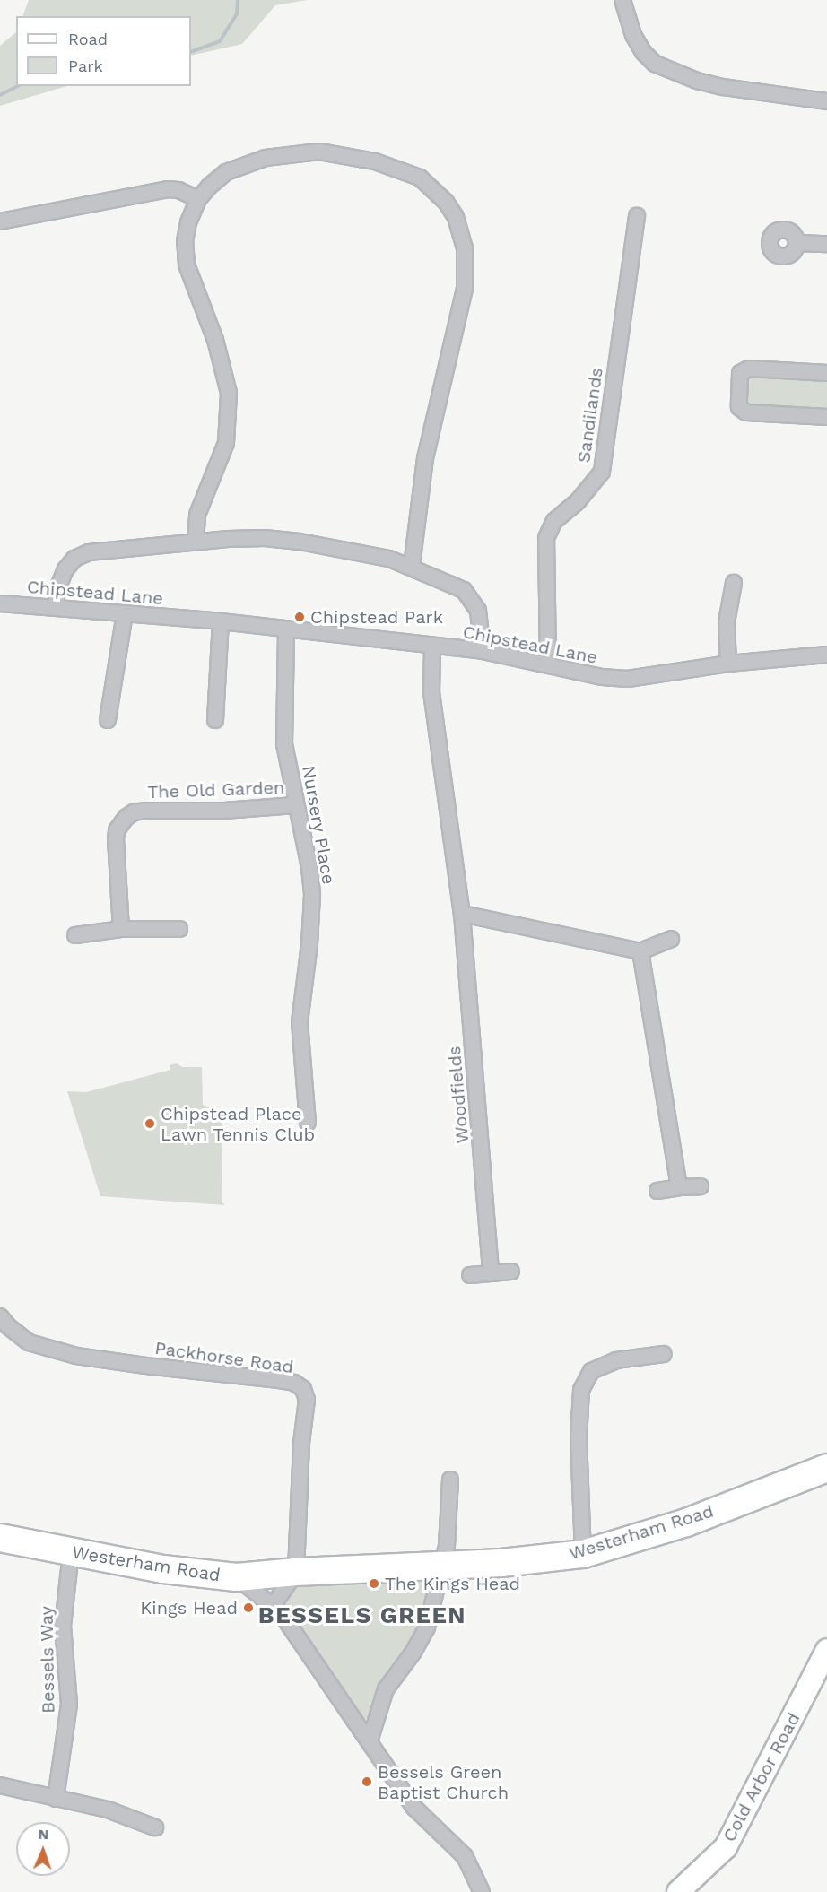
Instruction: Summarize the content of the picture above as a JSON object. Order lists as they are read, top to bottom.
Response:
{
  "streets": {
    "highway": ["Westerham Road"],
    "main road": ["Cold Arbor Road"],
    "street": [
      "Sandilands",
      "Chipstead Lane",
      "The Old Garden",
      "Nursery Place",
      "Woodfields",
      "Packhorse Road",
      "Bessels Way"
    ]
  },
  "crossings": [
    ["Sandilands", "Chipstead Lane"],
    ["Chipstead Lane", "Nursery Place"],
    ["Chipstead Lane", "Woodfields"],
    ["The Old Garden", "Nursery Place"],
    ["Packhorse Road", "Westerham Road"],
    ["Westerham Road", "Bessels Way"]
  ],
  "districts": ["BESSELS GREEN"],
  "places": [
    "Chipstead Park",
    "Chipstead Place Lawn Tennis Club",
    "The Kings Head",
    "Kings Head",
    "Bessels Green Baptist Church"
  ],
  "legend": ["Road", "Park"],
  "north": "top"
}
